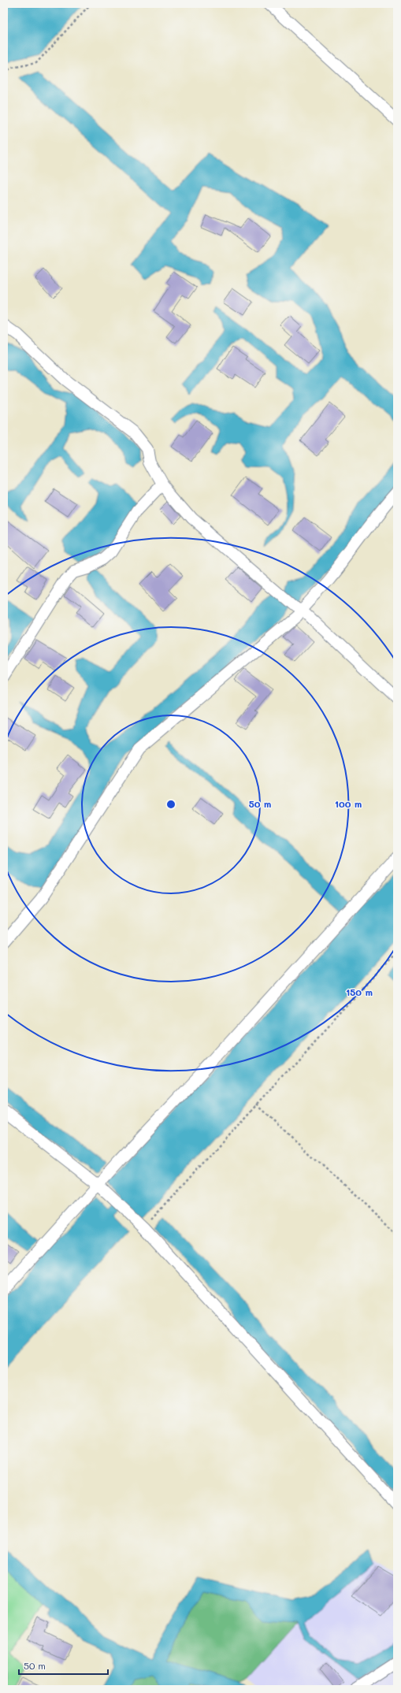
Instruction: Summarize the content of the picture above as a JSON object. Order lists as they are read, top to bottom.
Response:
{
  "scale_bar": "50 m",
  "rings": ["50 m", "100 m", "150 m"]
}
